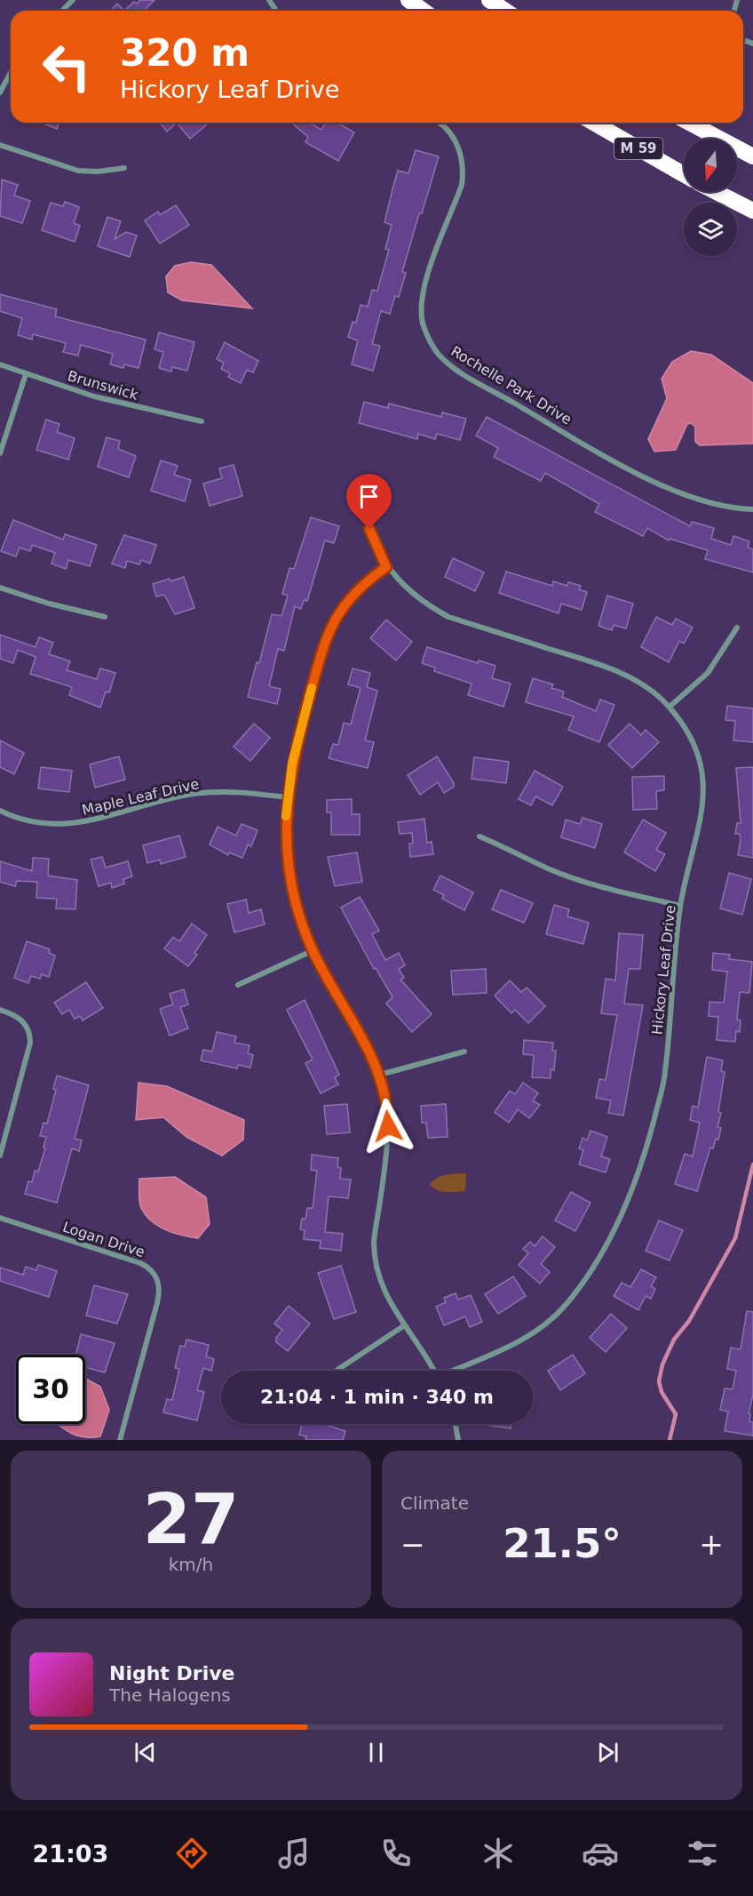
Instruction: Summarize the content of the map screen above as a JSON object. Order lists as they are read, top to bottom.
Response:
{
  "streets": {
    "highway": ["M 59"],
    "street": [
      "Brunswick",
      "Rochelle Park Drive",
      "Maple Leaf Drive",
      "Hickory Leaf Drive",
      "Logan Drive"
    ]
  },
  "north": "bottom",
  "page": {
    "turn": ["320 m", "Hickory Leaf Drive"],
    "limit": "30",
    "trip": "21:04 · 1 min · 340 m",
    "tile": [
      ["27", "km/h"],
      "Climate"
    ],
    "heat": ["−", "21.5°", "+"],
    "song": ["Night Drive", "The Halogens"],
    "tabs": "21:03"
  }
}
